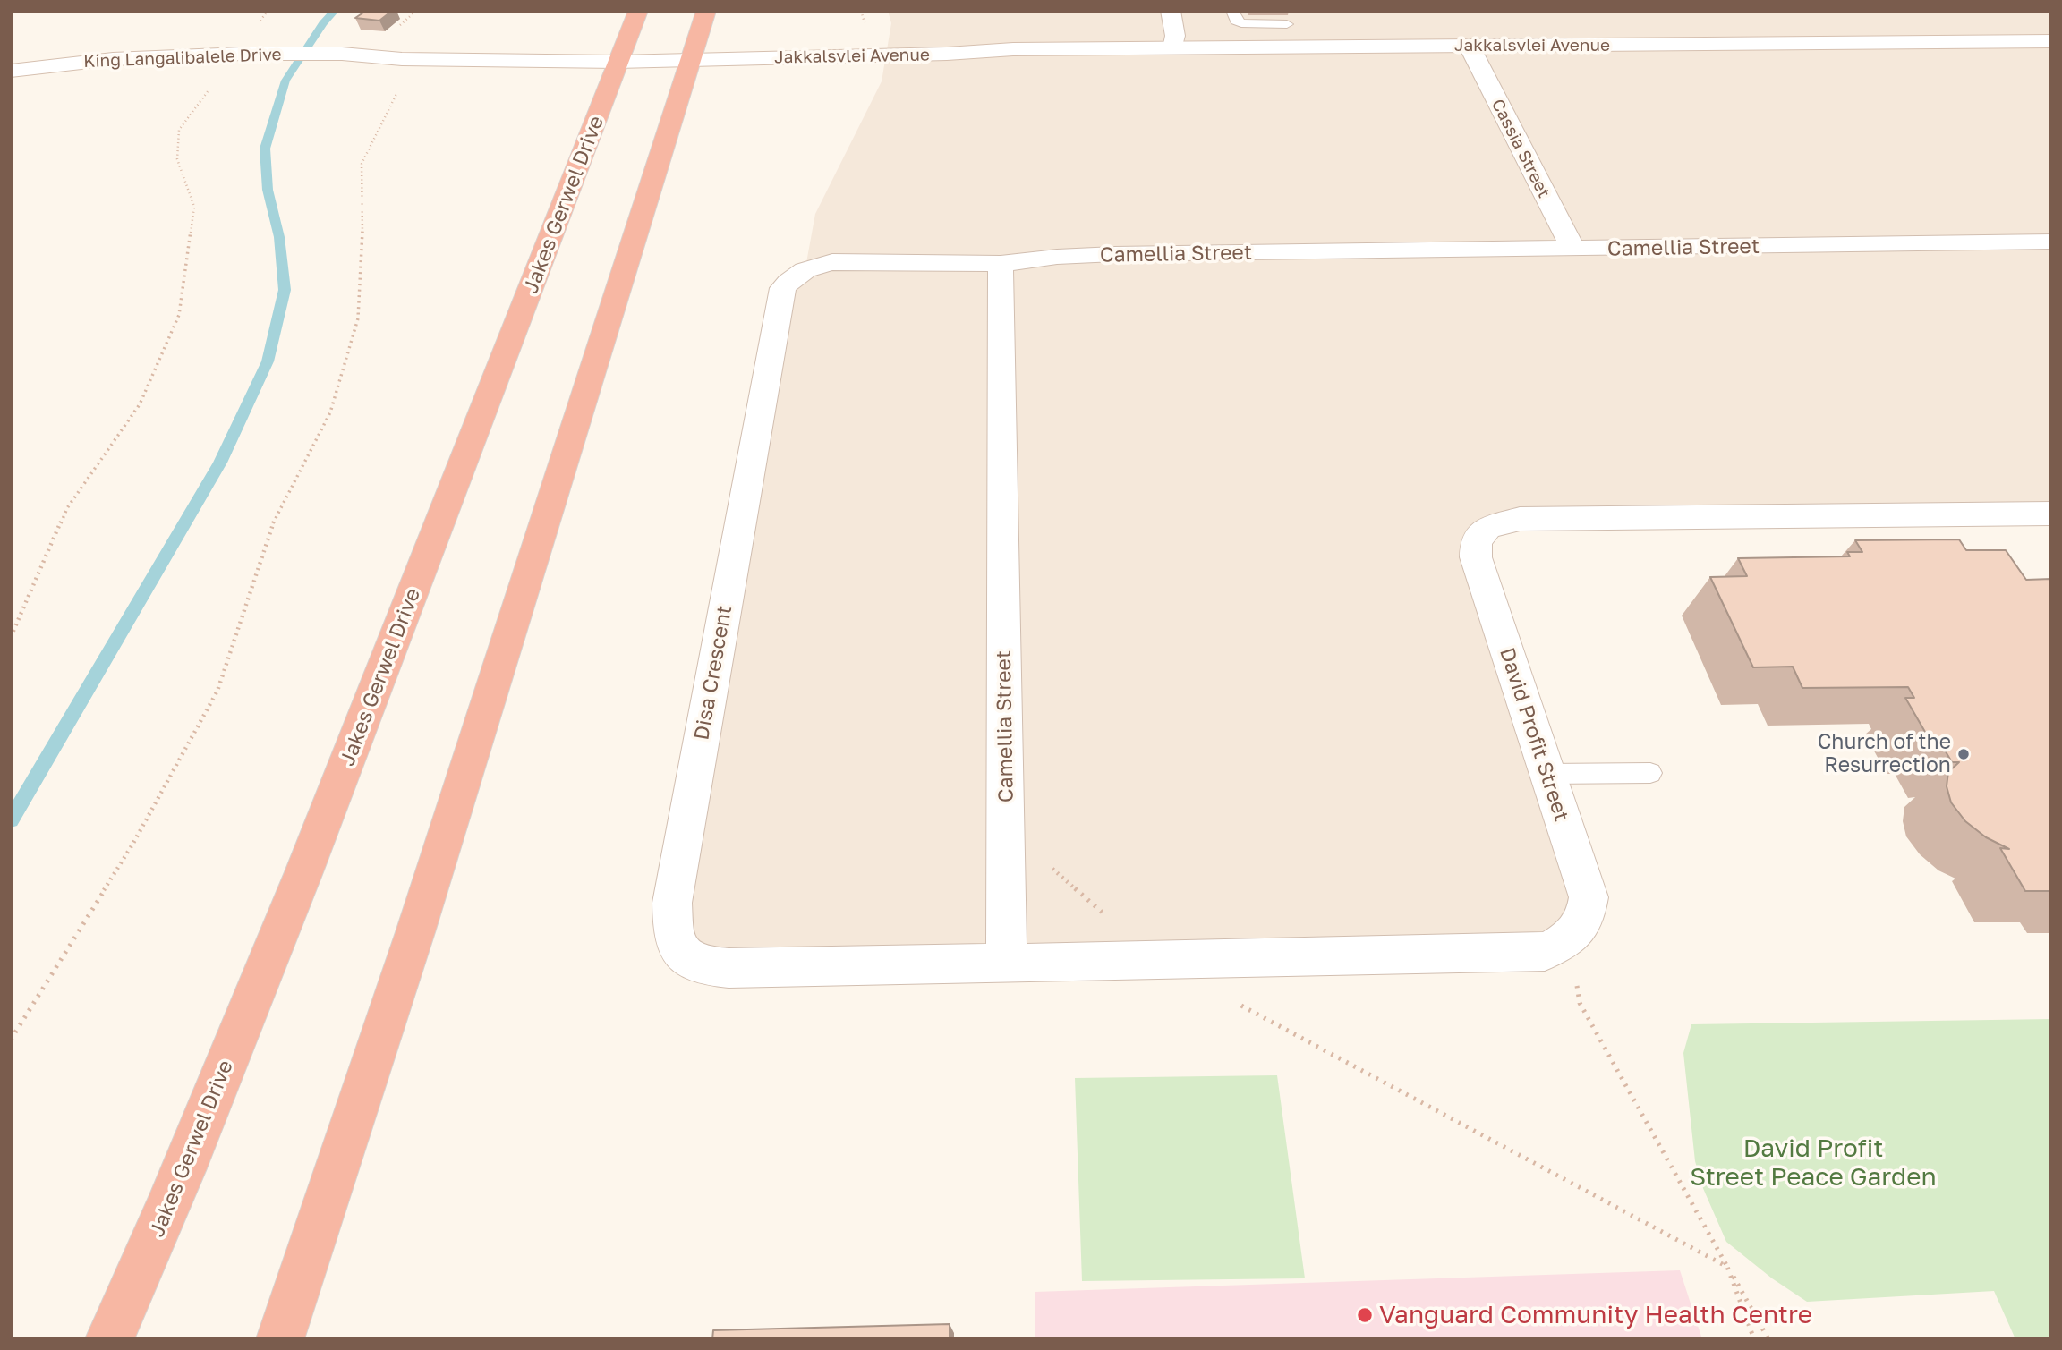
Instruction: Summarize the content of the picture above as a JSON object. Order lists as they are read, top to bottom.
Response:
{
  "streets": {
    "highway": ["Jakes Gerwel Drive"],
    "street": [
      "Jakkalsvlei Avenue",
      "King Langalibalele Drive",
      "Cassia Street",
      "Camellia Street",
      "Disa Crescent",
      "David Profit Street"
    ]
  },
  "crossings": [
    ["Jakkalsvlei Avenue", "Cassia Street"],
    ["King Langalibalele Drive", "Jakes Gerwel Drive"],
    ["Cassia Street", "Camellia Street"],
    ["Camellia Street", "Disa Crescent"]
  ],
  "parks": ["David Profit Street Peace Garden"],
  "places": ["Church of the Resurrection", "Vanguard Community Health Centre"]
}
